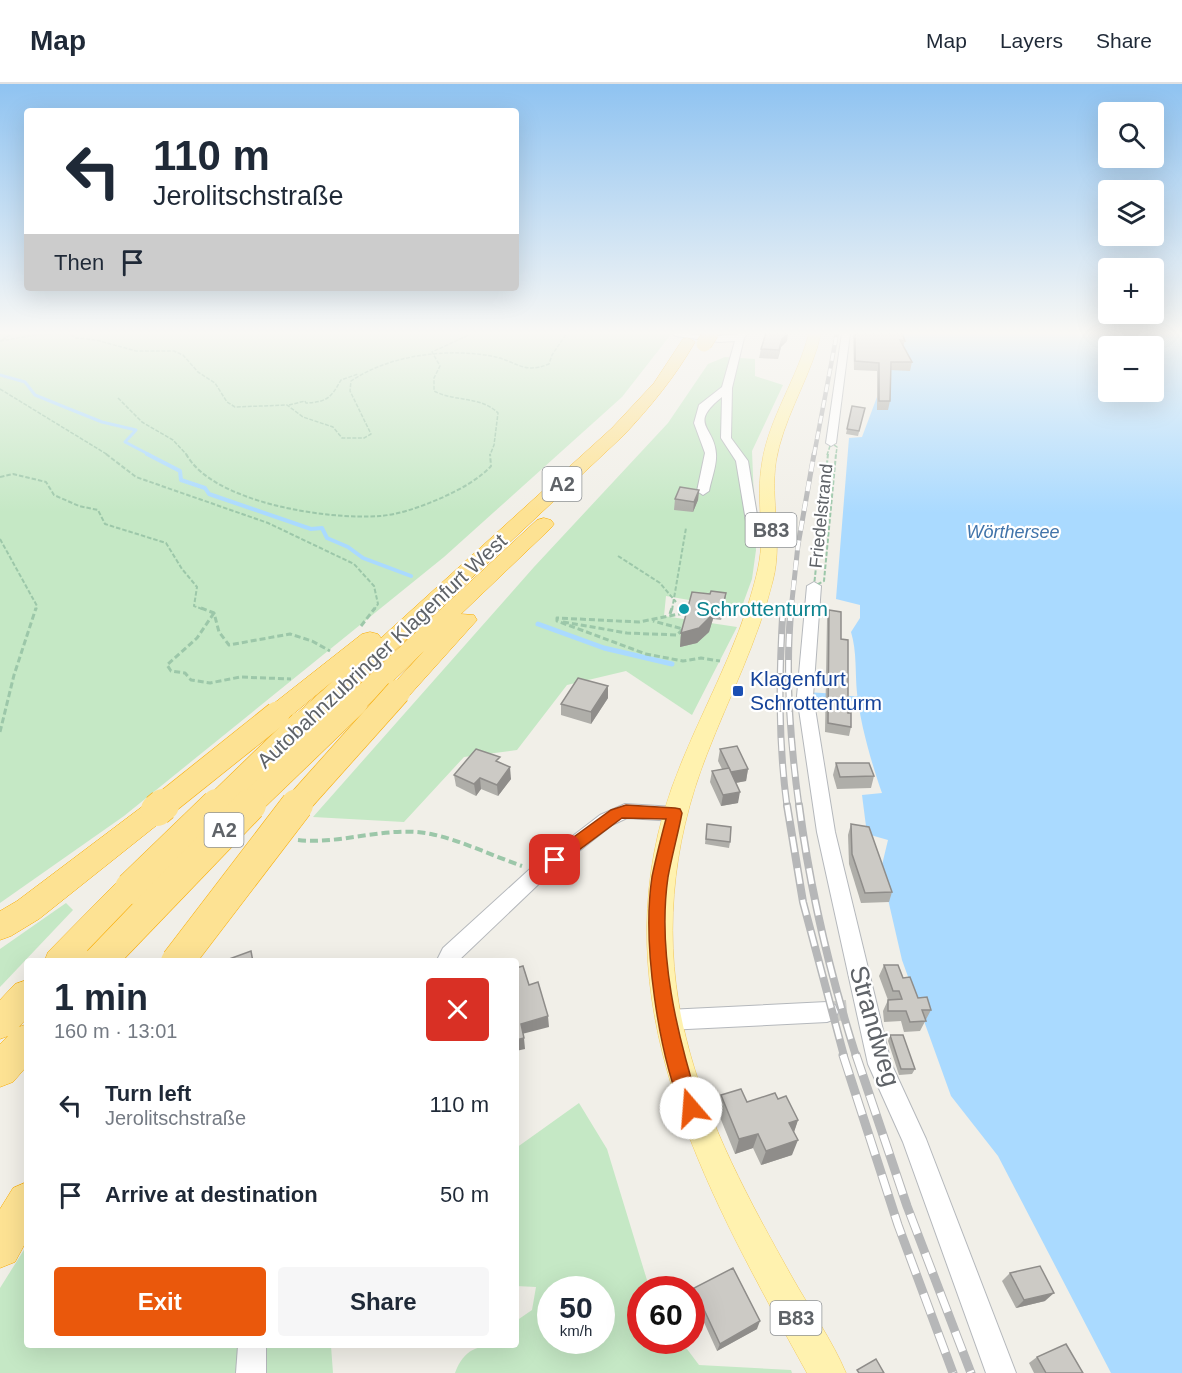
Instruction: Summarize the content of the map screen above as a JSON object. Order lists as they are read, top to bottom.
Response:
{
  "streets": {
    "highway": ["A2", "Autobahnzubringer Klagenfurt West"],
    "main road": ["B83"],
    "street": ["Friedelstrand", "Strandweg"]
  },
  "crossings": [
    ["Friedelstrand", "Strandweg"]
  ],
  "water": ["Wörthersee"],
  "places": {
    "other": ["Schrottenturm"],
    "transit": ["Klagenfurt Schrottenturm"]
  },
  "page": {
    "header": "Map",
    "nav": ["Map", "Layers", "Share"],
    "map_buttons": ["+", "−"],
    "turn": ["110 m", "Jerolitschstraße"],
    "then": "Then",
    "heading": ["1 min", "160 m · 13:01"],
    "list": [
      {
        "name": "Turn left",
        "note": "Jerolitschstraße",
        "value": "110 m"
      },
      {
        "name": "Arrive at destination",
        "value": "50 m"
      }
    ],
    "buttons": ["Exit", "Share"],
    "speed": "50 km/h",
    "limit": "60"
  }
}
